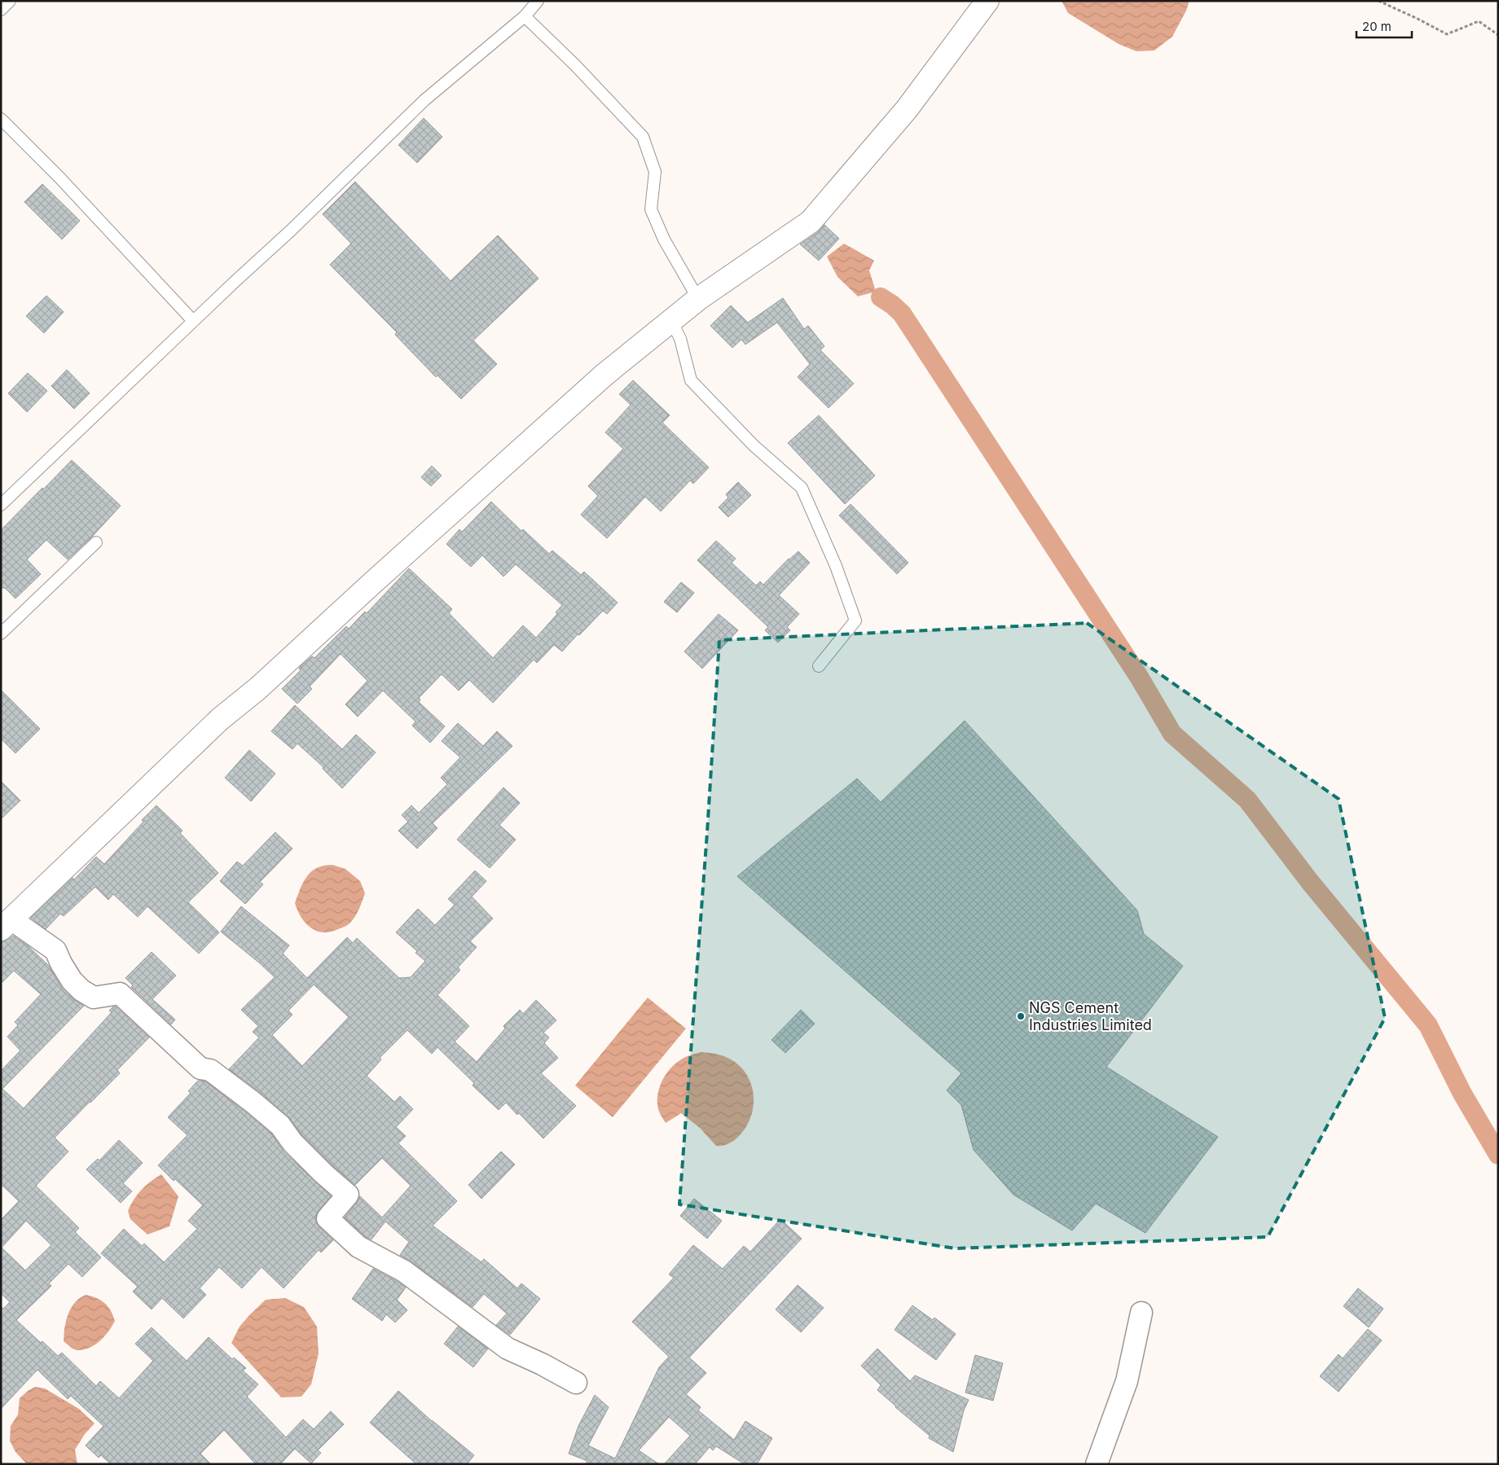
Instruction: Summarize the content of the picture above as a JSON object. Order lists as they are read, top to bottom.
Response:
{
  "places": ["NGS Cement Industries Limited"],
  "scale_bar": "20 m"
}
